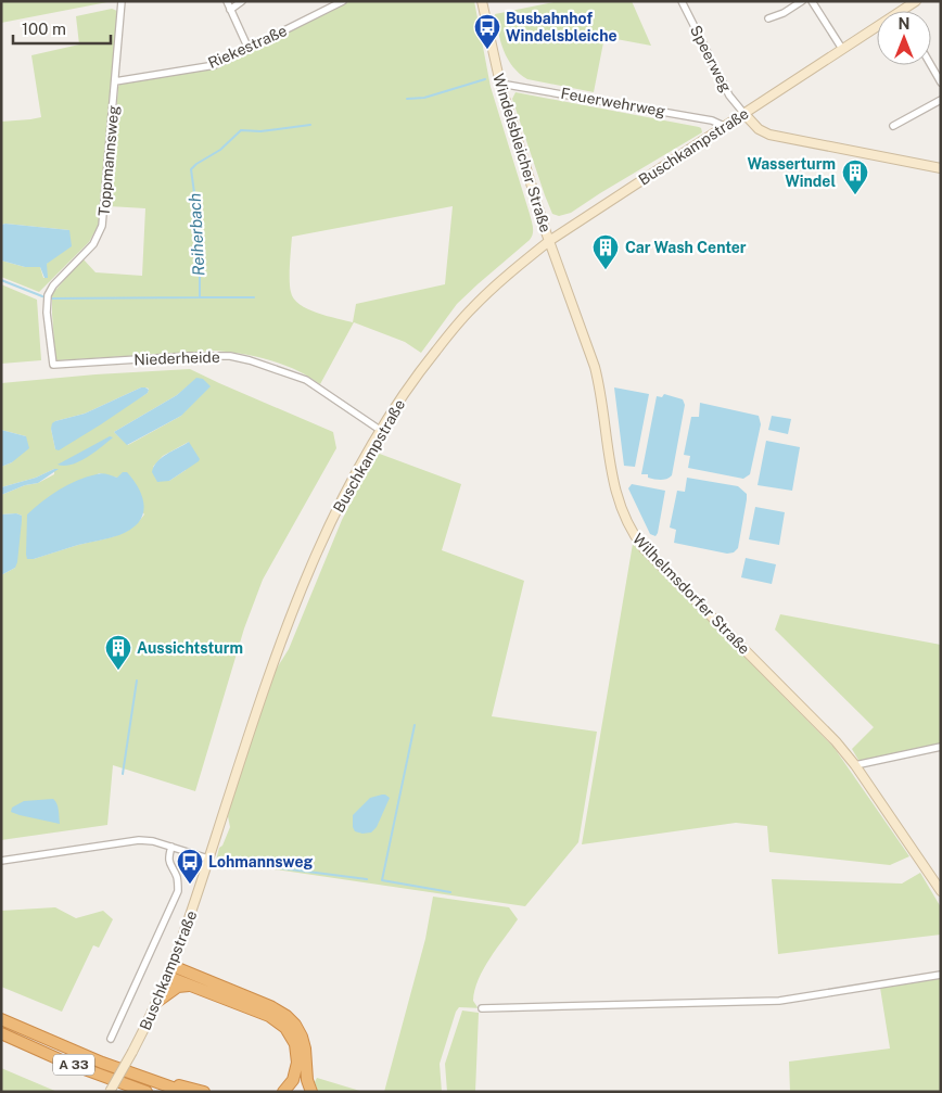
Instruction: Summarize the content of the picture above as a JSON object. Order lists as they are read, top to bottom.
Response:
{
  "streets": {
    "highway": ["A 33"],
    "main road": ["Buschkampstraße", "Windelsbleicher Straße", "Wilhelmsdorfer Straße"],
    "street": [
      "Riekestraße",
      "Speerweg",
      "Feuerwehrweg",
      "Toppmannsweg",
      "Niederheide"
    ]
  },
  "crossings": [
    ["Riekestraße", "Toppmannsweg"],
    ["Speerweg", "Buschkampstraße"],
    ["Feuerwehrweg", "Buschkampstraße"],
    ["Feuerwehrweg", "Windelsbleicher Straße"],
    ["Buschkampstraße", "Windelsbleicher Straße"],
    ["Buschkampstraße", "Niederheide"],
    ["Buschkampstraße", "Wilhelmsdorfer Straße"],
    ["Windelsbleicher Straße", "Wilhelmsdorfer Straße"],
    ["Toppmannsweg", "Niederheide"]
  ],
  "water": ["Reiherbach"],
  "places": {
    "bus stop": ["Busbahnhof Windelsbleiche", "Lohmannsweg"],
    "building": ["Wasserturm Windel", "Car Wash Center", "Aussichtsturm"]
  },
  "scale_bar": "100 m",
  "north": "top"
}
